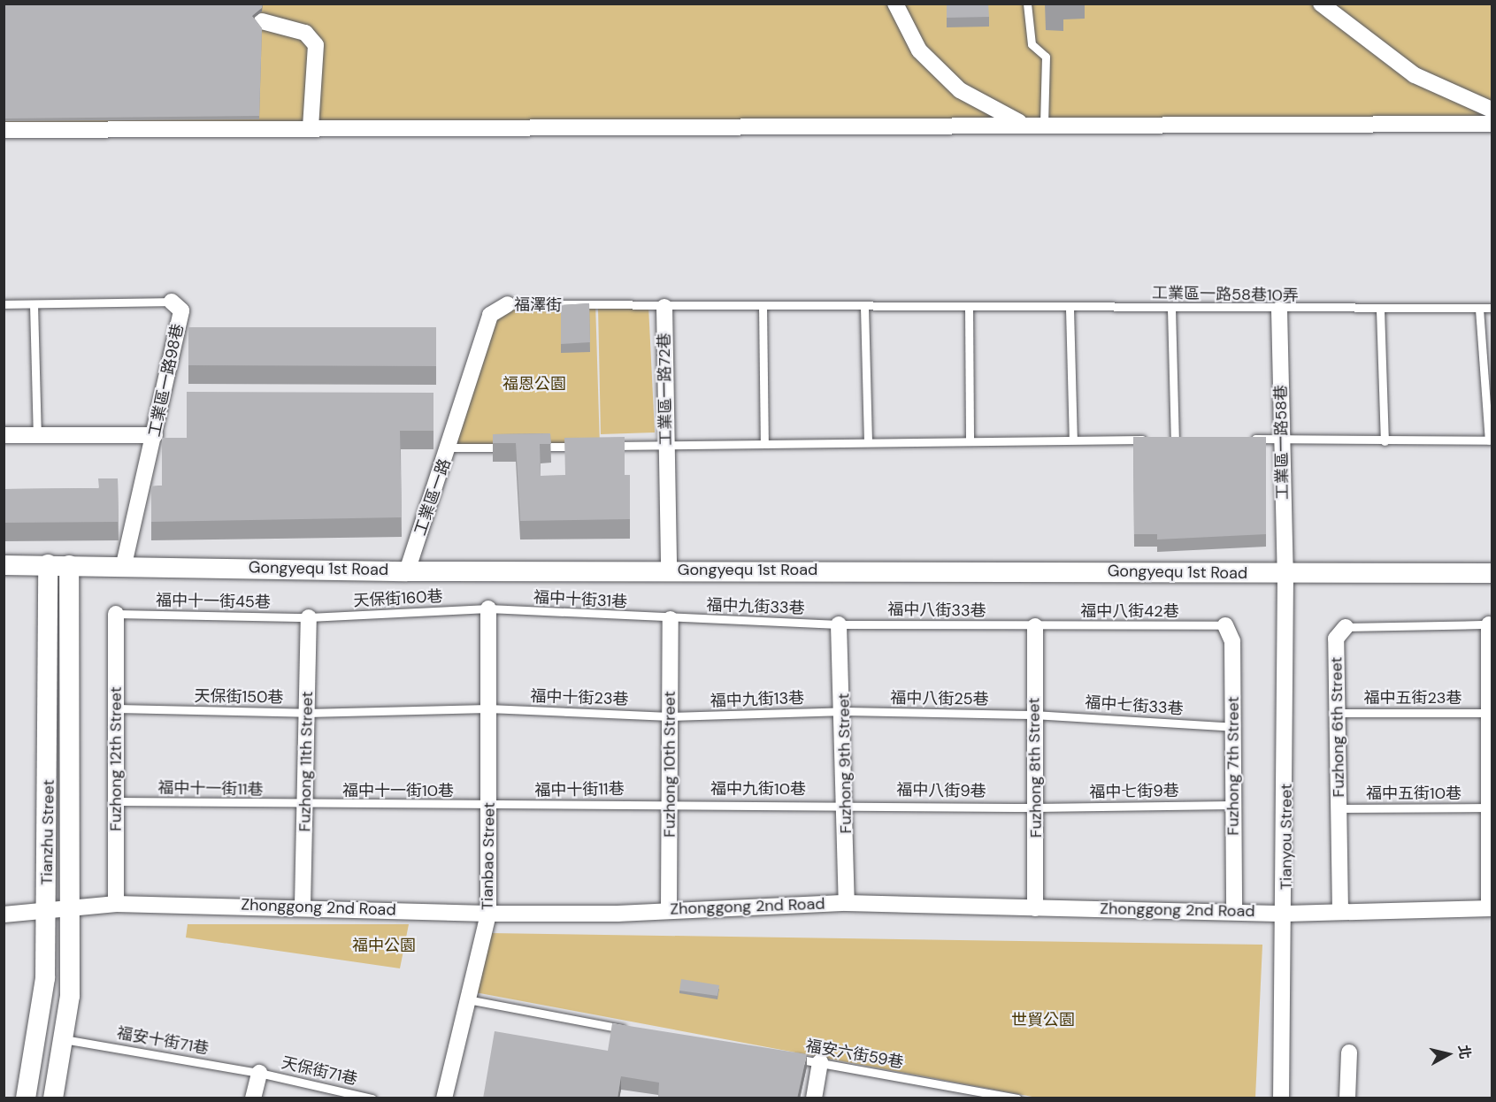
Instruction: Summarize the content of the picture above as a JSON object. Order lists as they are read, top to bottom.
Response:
{
  "streets": {
    "street": [
      "福澤街",
      "工業區一路98巷",
      "工業區一路72巷",
      "工業區一路58巷",
      "工業區一路",
      "Gongyequ 1st Road",
      "Fuzhong 6th Street",
      "Fuzhong 12th Street",
      "Fuzhong 11th Street",
      "Fuzhong 9th Street",
      "Fuzhong 10th Street",
      "Fuzhong 7th Street",
      "Fuzhong 8th Street",
      "Tianzhu Street",
      "Tianyou Street",
      "Tianbao Street",
      "Zhonggong 2nd Road"
    ],
    "lane": [
      "工業區一路58巷10弄",
      "天保街160巷",
      "福中十街31巷",
      "福中十一街45巷",
      "福中九街33巷",
      "福中八街33巷",
      "福中八街42巷",
      "天保街150巷",
      "福中十街23巷",
      "福中五街23巷",
      "福中八街25巷",
      "福中九街13巷",
      "福中七街33巷",
      "福中十一街11巷",
      "福中九街10巷",
      "福中十街11巷",
      "福中十一街10巷",
      "福中八街9巷",
      "福中七街9巷",
      "福中五街10巷",
      "福安十街71巷",
      "福安六街59巷",
      "天保街71巷"
    ]
  },
  "crossings": [
    ["工業區一路58巷10弄", "工業區一路58巷"],
    ["福澤街", "工業區一路72巷"],
    ["福澤街", "工業區一路"],
    ["工業區一路98巷", "Gongyequ 1st Road"],
    ["工業區一路72巷", "Gongyequ 1st Road"],
    ["工業區一路58巷", "Gongyequ 1st Road"],
    ["工業區一路58巷", "Tianyou Street"],
    ["工業區一路", "Gongyequ 1st Road"],
    ["Gongyequ 1st Road", "Tianzhu Street"],
    ["Gongyequ 1st Road", "Tianyou Street"],
    ["天保街160巷", "福中十街31巷"],
    ["天保街160巷", "福中十一街45巷"],
    ["天保街160巷", "Fuzhong 11th Street"],
    ["天保街160巷", "Tianbao Street"],
    ["福中十街31巷", "福中九街33巷"],
    ["福中十街31巷", "Fuzhong 10th Street"],
    ["福中十街31巷", "Tianbao Street"],
    ["福中十一街45巷", "Fuzhong 12th Street"],
    ["福中十一街45巷", "Fuzhong 11th Street"],
    ["福中九街33巷", "福中八街33巷"],
    ["福中九街33巷", "Fuzhong 9th Street"],
    ["福中九街33巷", "Fuzhong 10th Street"],
    ["福中八街33巷", "福中八街42巷"],
    ["福中八街33巷", "Fuzhong 9th Street"],
    ["福中八街33巷", "Fuzhong 8th Street"],
    ["福中八街42巷", "Fuzhong 7th Street"],
    ["福中八街42巷", "Fuzhong 8th Street"],
    ["天保街150巷", "福中十街23巷"],
    ["天保街150巷", "Fuzhong 12th Street"],
    ["天保街150巷", "Fuzhong 11th Street"],
    ["天保街150巷", "Tianbao Street"],
    ["福中十街23巷", "福中九街13巷"],
    ["福中十街23巷", "Fuzhong 10th Street"],
    ["福中十街23巷", "Tianbao Street"],
    ["福中五街23巷", "Fuzhong 6th Street"],
    ["福中八街25巷", "福中九街13巷"],
    ["福中八街25巷", "福中七街33巷"],
    ["福中八街25巷", "Fuzhong 9th Street"],
    ["福中八街25巷", "Fuzhong 8th Street"],
    ["福中九街13巷", "Fuzhong 9th Street"],
    ["福中九街13巷", "Fuzhong 10th Street"],
    ["福中七街33巷", "Fuzhong 7th Street"],
    ["福中七街33巷", "Fuzhong 8th Street"],
    ["Fuzhong 6th Street", "福中五街10巷"],
    ["Fuzhong 6th Street", "Zhonggong 2nd Road"],
    ["Fuzhong 12th Street", "福中十一街11巷"],
    ["Fuzhong 12th Street", "Zhonggong 2nd Road"],
    ["Fuzhong 11th Street", "福中十一街11巷"],
    ["Fuzhong 11th Street", "福中十一街10巷"],
    ["Fuzhong 11th Street", "Zhonggong 2nd Road"],
    ["Fuzhong 9th Street", "福中九街10巷"],
    ["Fuzhong 9th Street", "福中八街9巷"],
    ["Fuzhong 9th Street", "Zhonggong 2nd Road"],
    ["Fuzhong 10th Street", "福中九街10巷"],
    ["Fuzhong 10th Street", "福中十街11巷"],
    ["Fuzhong 10th Street", "Zhonggong 2nd Road"],
    ["Fuzhong 7th Street", "福中七街9巷"],
    ["Fuzhong 7th Street", "Zhonggong 2nd Road"],
    ["Fuzhong 8th Street", "福中八街9巷"],
    ["Fuzhong 8th Street", "福中七街9巷"],
    ["Fuzhong 8th Street", "Zhonggong 2nd Road"],
    ["福中十一街11巷", "福中十一街10巷"],
    ["福中九街10巷", "福中十街11巷"],
    ["福中九街10巷", "福中八街9巷"],
    ["福中十街11巷", "福中十一街10巷"],
    ["福中十街11巷", "Tianbao Street"],
    ["福中十一街10巷", "Tianbao Street"],
    ["福中八街9巷", "福中七街9巷"],
    ["Tianzhu Street", "Zhonggong 2nd Road"],
    ["Tianzhu Street", "福安十街71巷"],
    ["Tianyou Street", "Zhonggong 2nd Road"],
    ["Tianbao Street", "Zhonggong 2nd Road"],
    ["福安十街71巷", "天保街71巷"]
  ],
  "parks": ["福恩公園", "福中公園", "世貿公園"],
  "north": "right"
}
